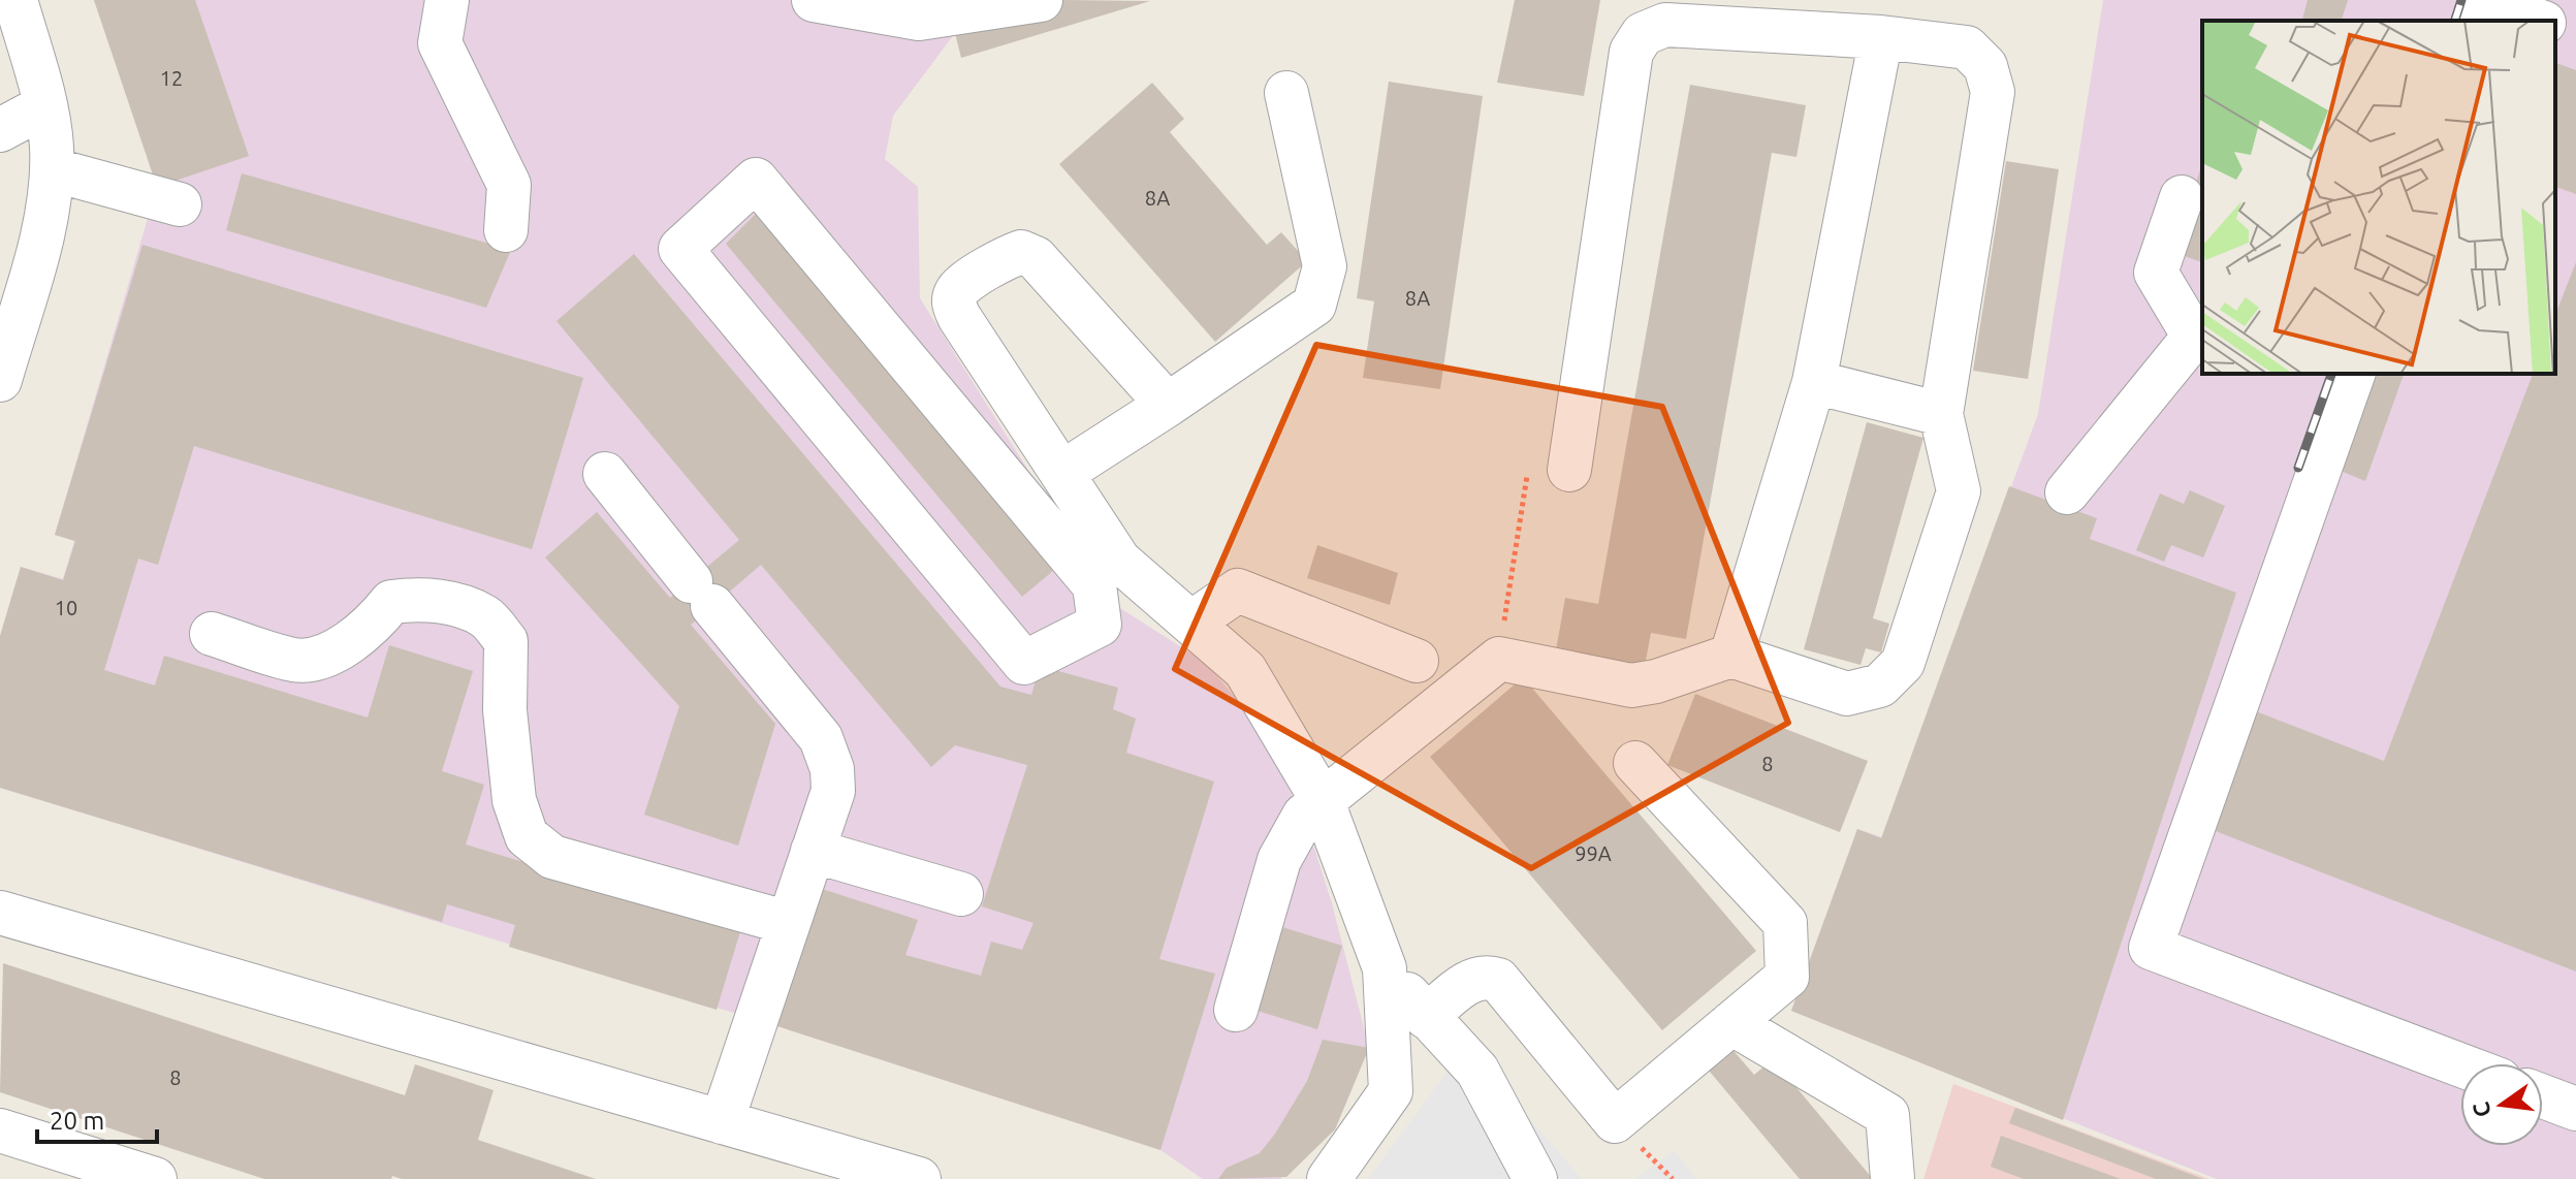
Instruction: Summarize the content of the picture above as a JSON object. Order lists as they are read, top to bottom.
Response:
{
  "house_numbers": [
    "12",
    "8А",
    "8А",
    "10",
    "8",
    "99А",
    "8"
  ],
  "scale_bar": "20 m",
  "north": "left"
}
